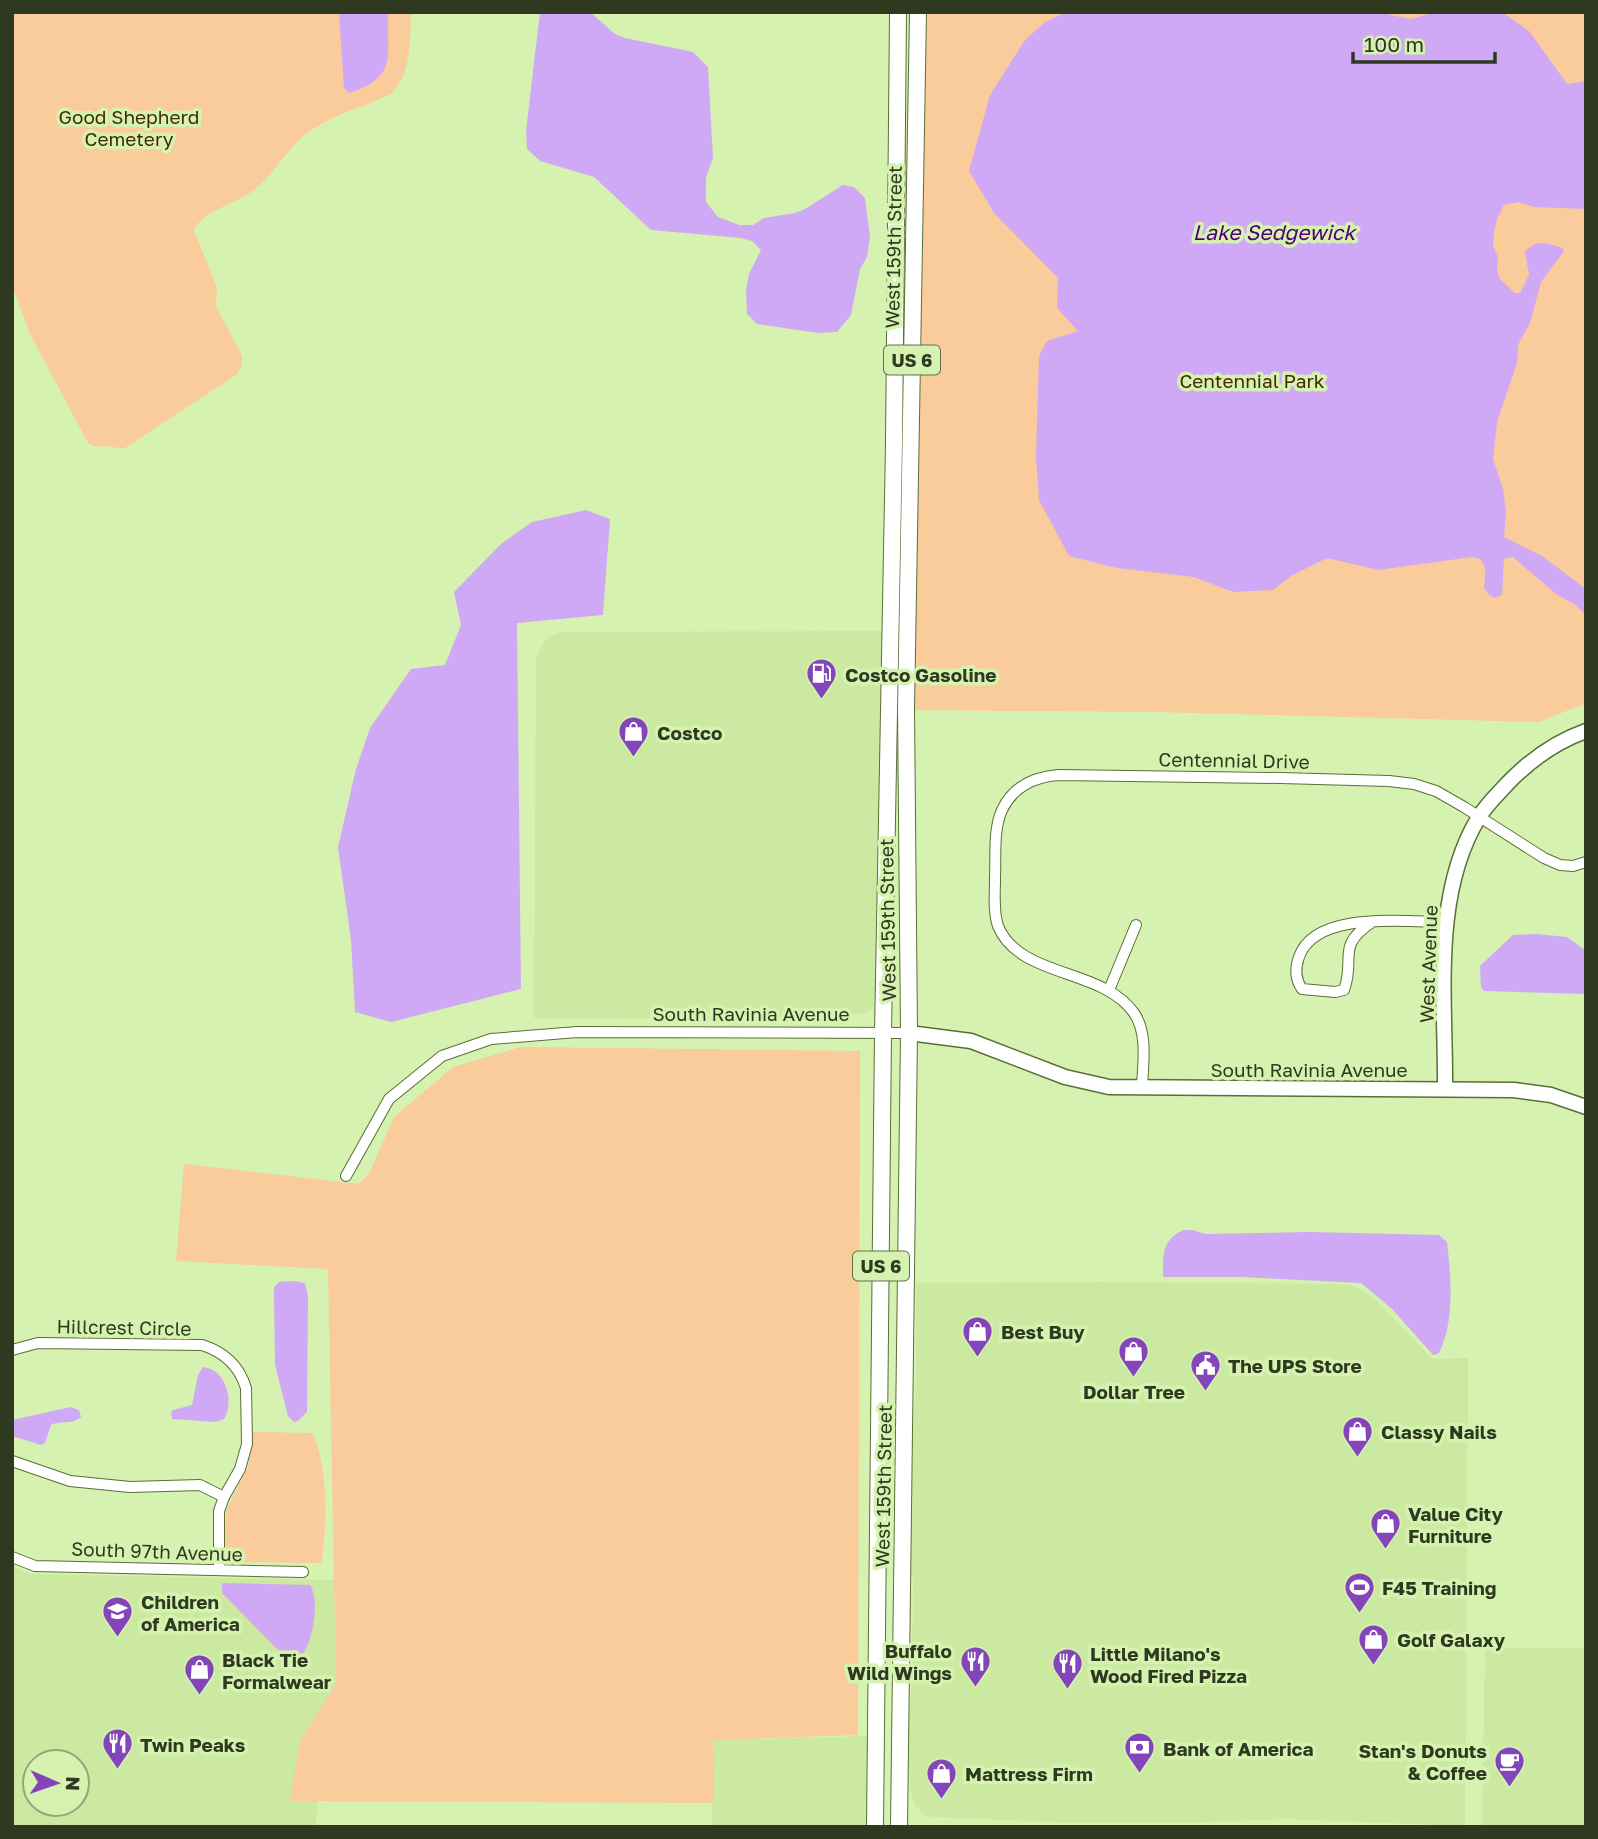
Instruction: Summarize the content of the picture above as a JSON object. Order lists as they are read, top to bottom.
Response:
{
  "streets": {
    "main road": ["West 159th Street", "US 6"],
    "street": [
      "Centennial Drive",
      "West Avenue",
      "South Ravinia Avenue",
      "Hillcrest Circle",
      "South 97th Avenue"
    ]
  },
  "crossings": [
    ["West 159th Street", "South Ravinia Avenue"],
    ["Centennial Drive", "West Avenue"],
    ["West Avenue", "South Ravinia Avenue"]
  ],
  "water": ["Lake Sedgewick"],
  "parks": ["Good Shepherd Cemetery", "Centennial Park"],
  "places": {
    "fuel station": ["Costco Gasoline"],
    "shop": [
      "Costco",
      "Best Buy",
      "Dollar Tree",
      "Classy Nails",
      "Value City Furniture",
      "Golf Galaxy",
      "Black Tie Formalwear",
      "Mattress Firm"
    ],
    "public building": ["The UPS Store"],
    "sports": ["F45 Training"],
    "school or university": ["Children of America"],
    "restaurant": ["Buffalo Wild Wings", "Little Milano's Wood Fired Pizza", "Twin Peaks"],
    "bank": ["Bank of America"],
    "cafe": ["Stan's Donuts & Coffee"]
  },
  "scale_bar": "100 m",
  "north": "right"
}
